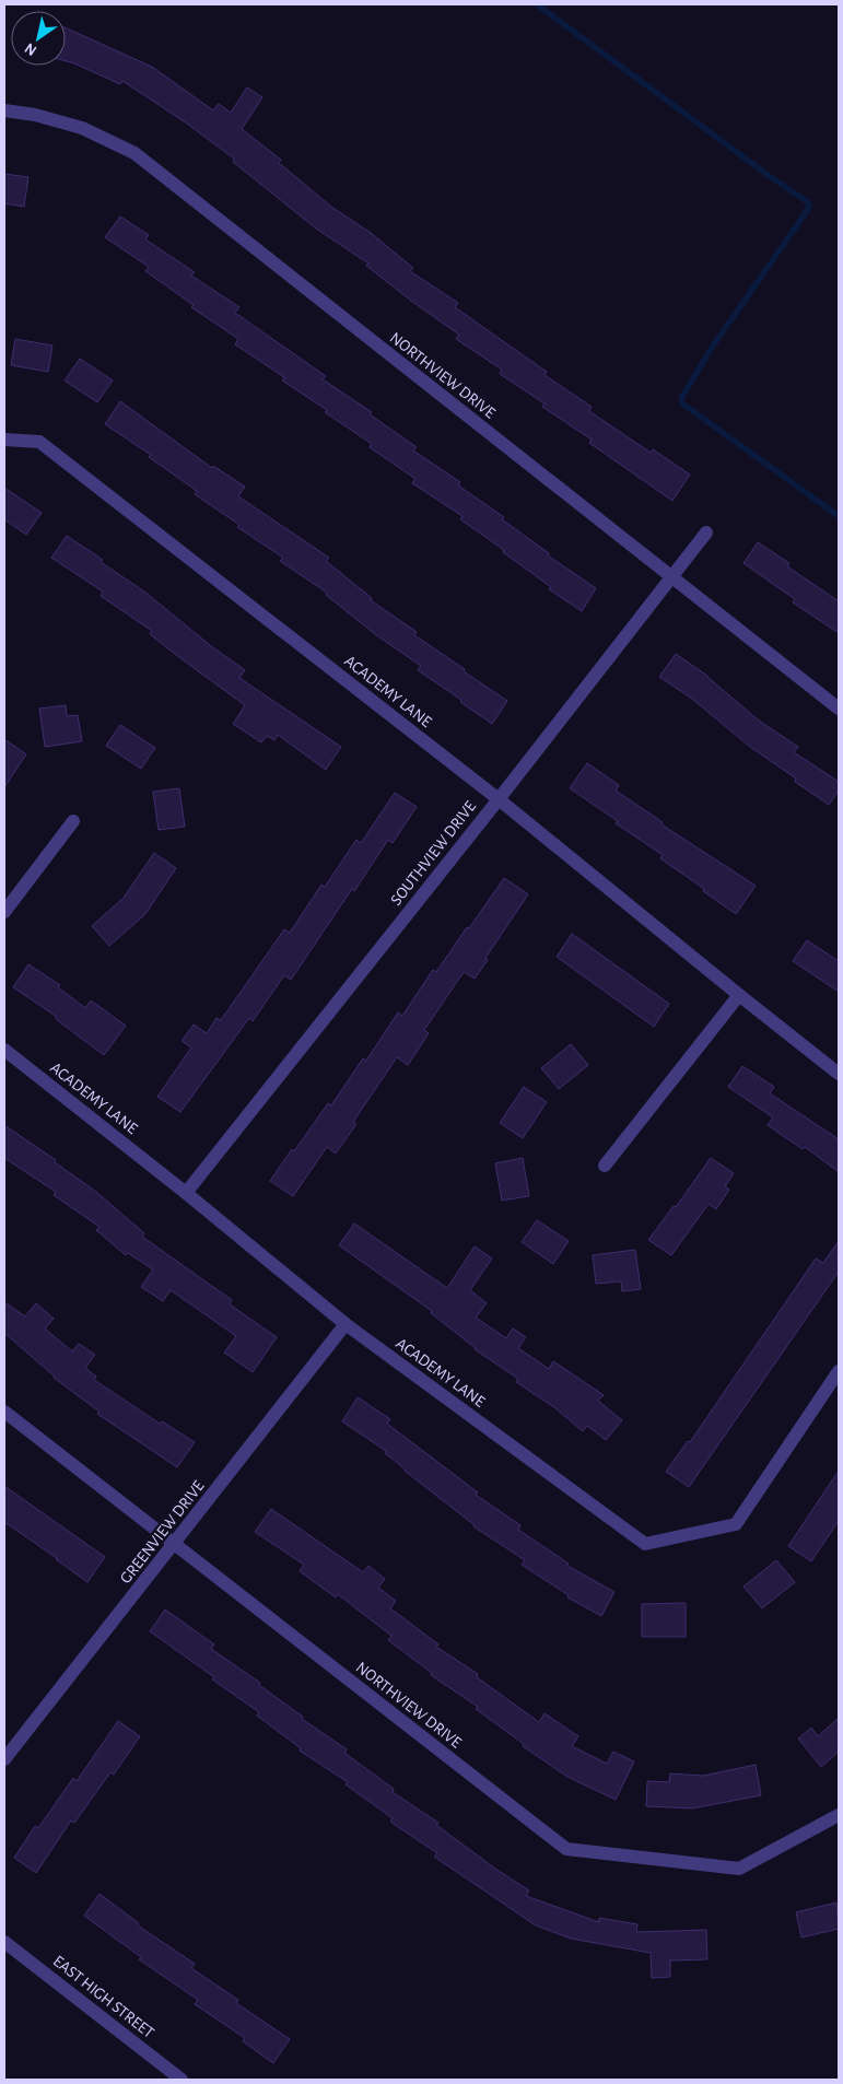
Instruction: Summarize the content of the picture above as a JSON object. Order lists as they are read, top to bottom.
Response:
{
  "streets": {
    "street": [
      "NORTHVIEW DRIVE",
      "ACADEMY LANE",
      "SOUTHVIEW DRIVE",
      "GREENVIEW DRIVE",
      "EAST HIGH STREET"
    ]
  },
  "crossings": [
    ["NORTHVIEW DRIVE", "SOUTHVIEW DRIVE"],
    ["NORTHVIEW DRIVE", "GREENVIEW DRIVE"],
    ["ACADEMY LANE", "SOUTHVIEW DRIVE"],
    ["ACADEMY LANE", "GREENVIEW DRIVE"]
  ],
  "north": "bottom left"
}
